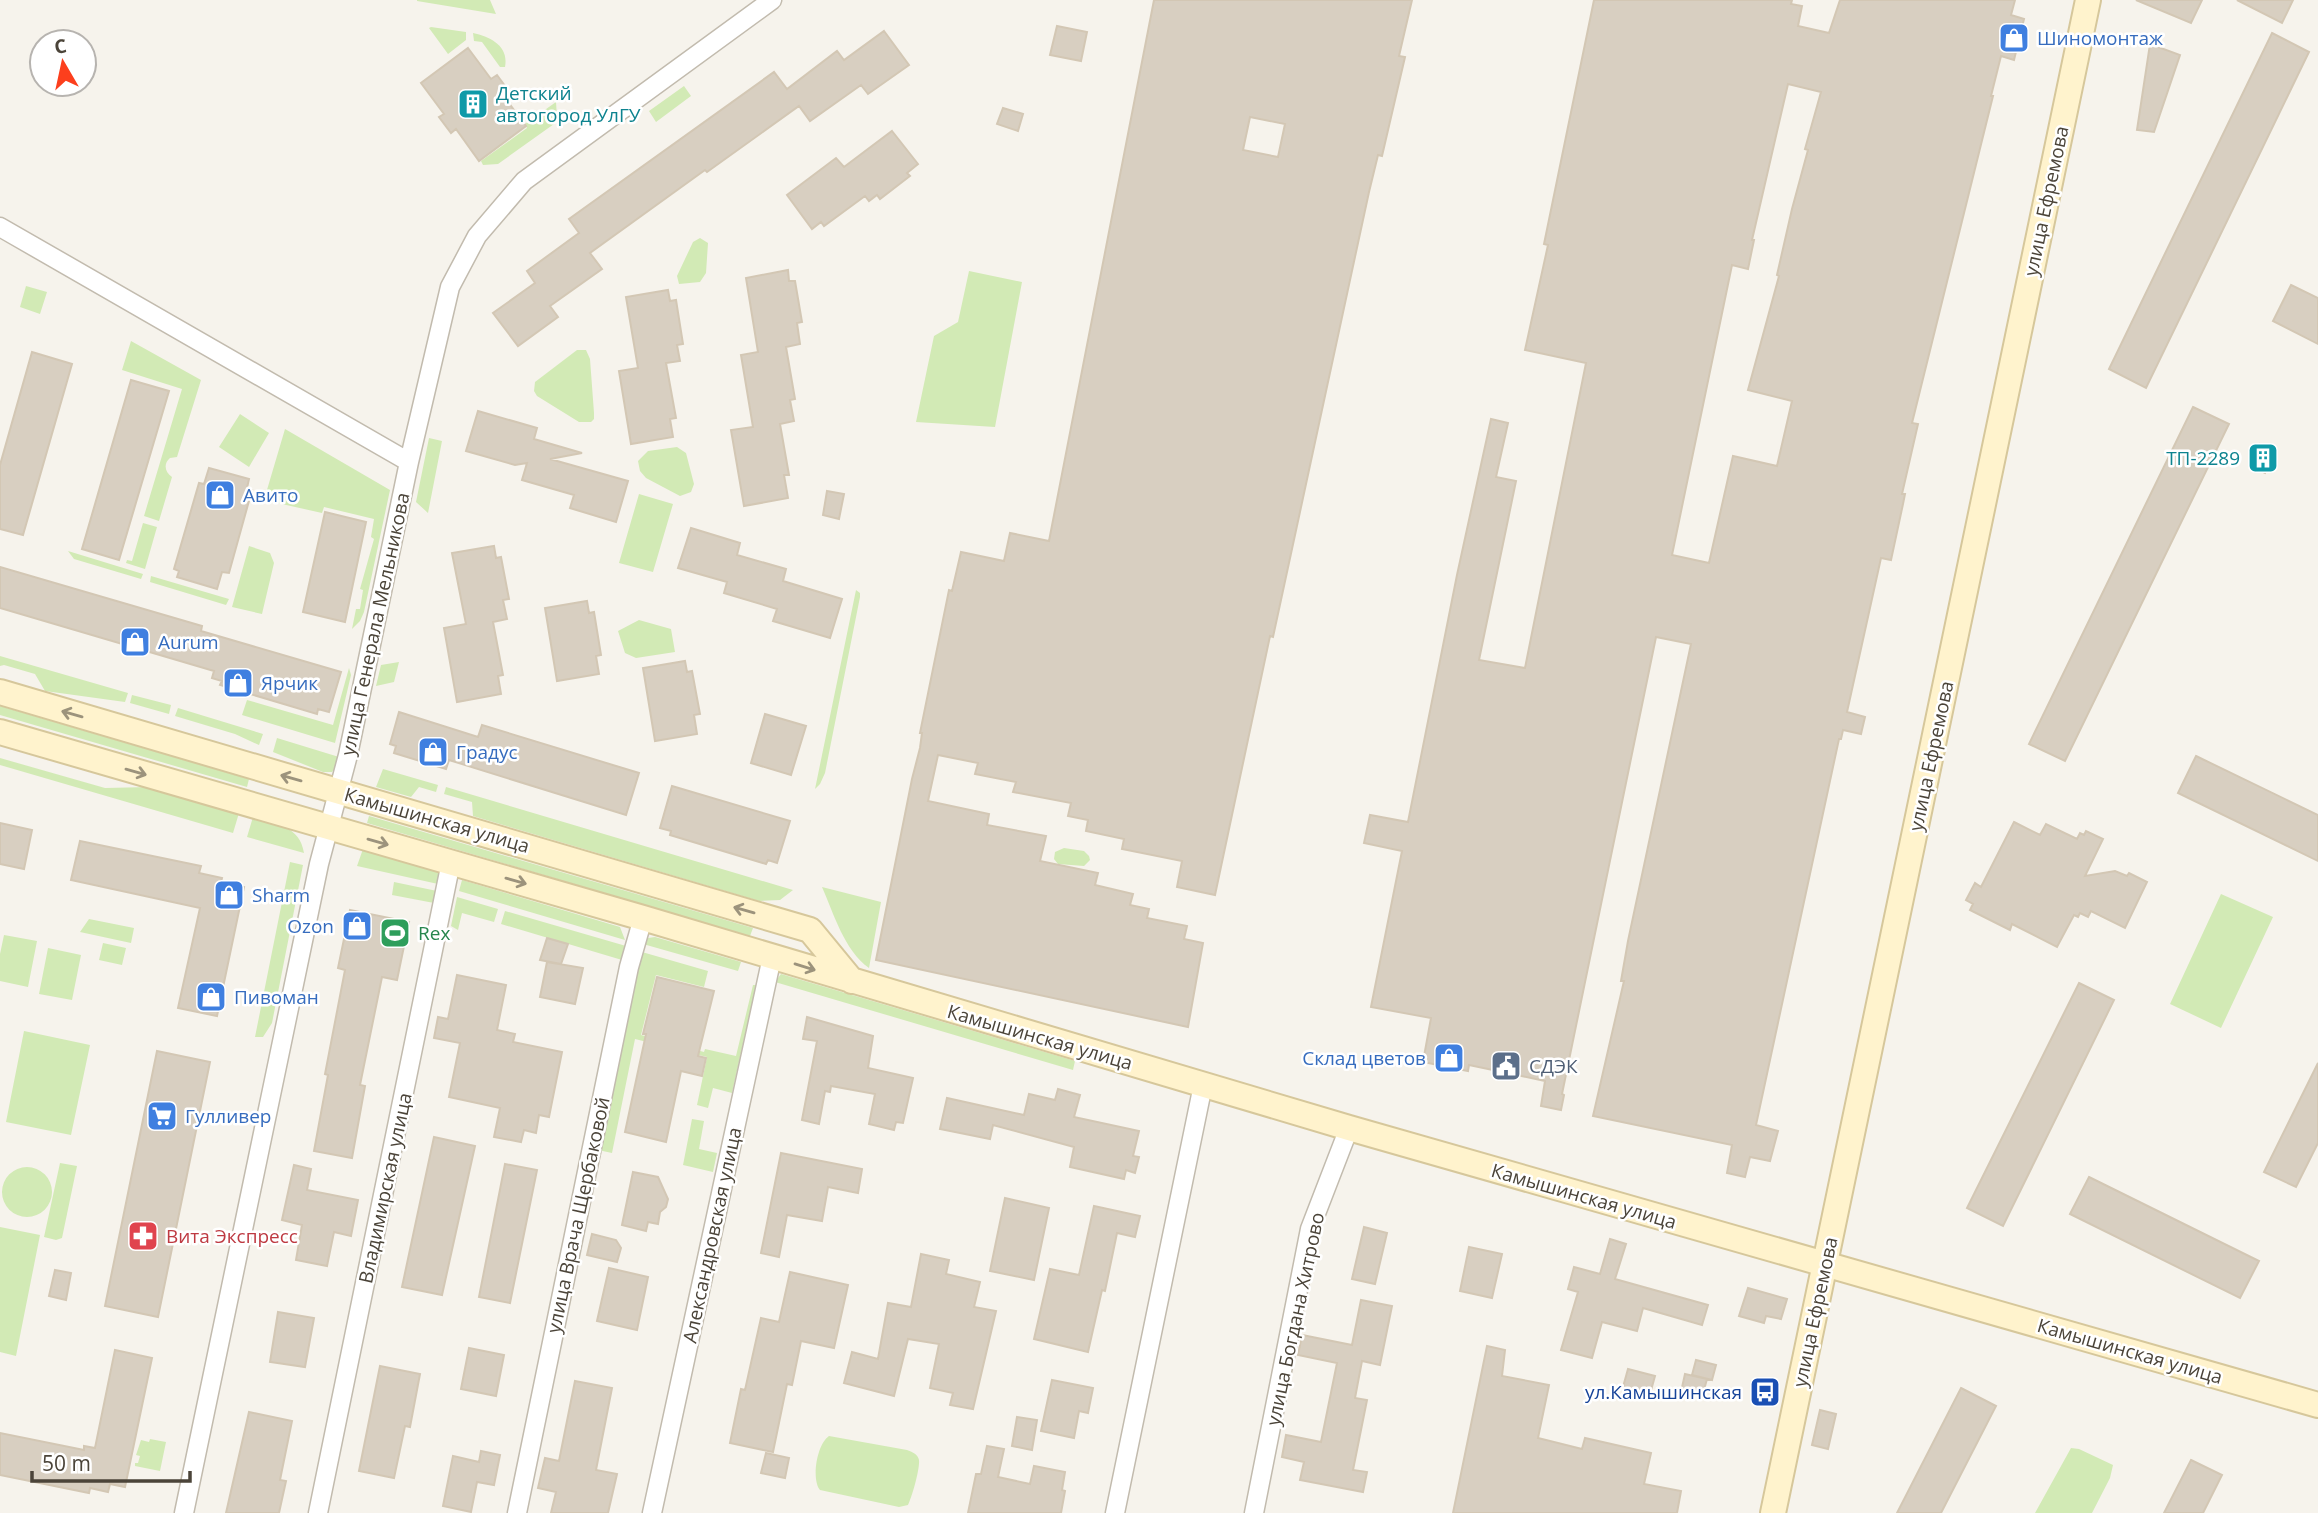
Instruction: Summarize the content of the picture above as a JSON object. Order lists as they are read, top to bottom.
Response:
{
  "streets": {
    "street": [
      "улица Ефремова",
      "улица Генерала Мельникова",
      "Камышинская улица",
      "Владимирская улица",
      "улица Врача Щербаковой",
      "Александровская улица",
      "улица Богдана Хитрово"
    ]
  },
  "crossings": [
    ["улица Ефремова", "Камышинская улица"],
    ["улица Генерала Мельникова", "Камышинская улица"],
    ["Камышинская улица", "Владимирская улица"],
    ["Камышинская улица", "улица Врача Щербаковой"],
    ["Камышинская улица", "Александровская улица"],
    ["Камышинская улица", "улица Богдана Хитрово"]
  ],
  "places": {
    "shop": [
      "Шиномонтаж",
      "Авито",
      "Aurum",
      "Ярчик",
      "Градус",
      "Sharm",
      "Ozon",
      "Пивоман",
      "Склад цветов"
    ],
    "building": ["Детский автогород УлГУ", "ТП-2289"],
    "sports": ["Rex"],
    "public building": ["СДЭК"],
    "supermarket": ["Гулливер"],
    "pharmacy": ["Вита Экспресс"],
    "bus stop": ["ул.Камышинская"]
  },
  "scale_bar": "50 m",
  "north": "top"
}
